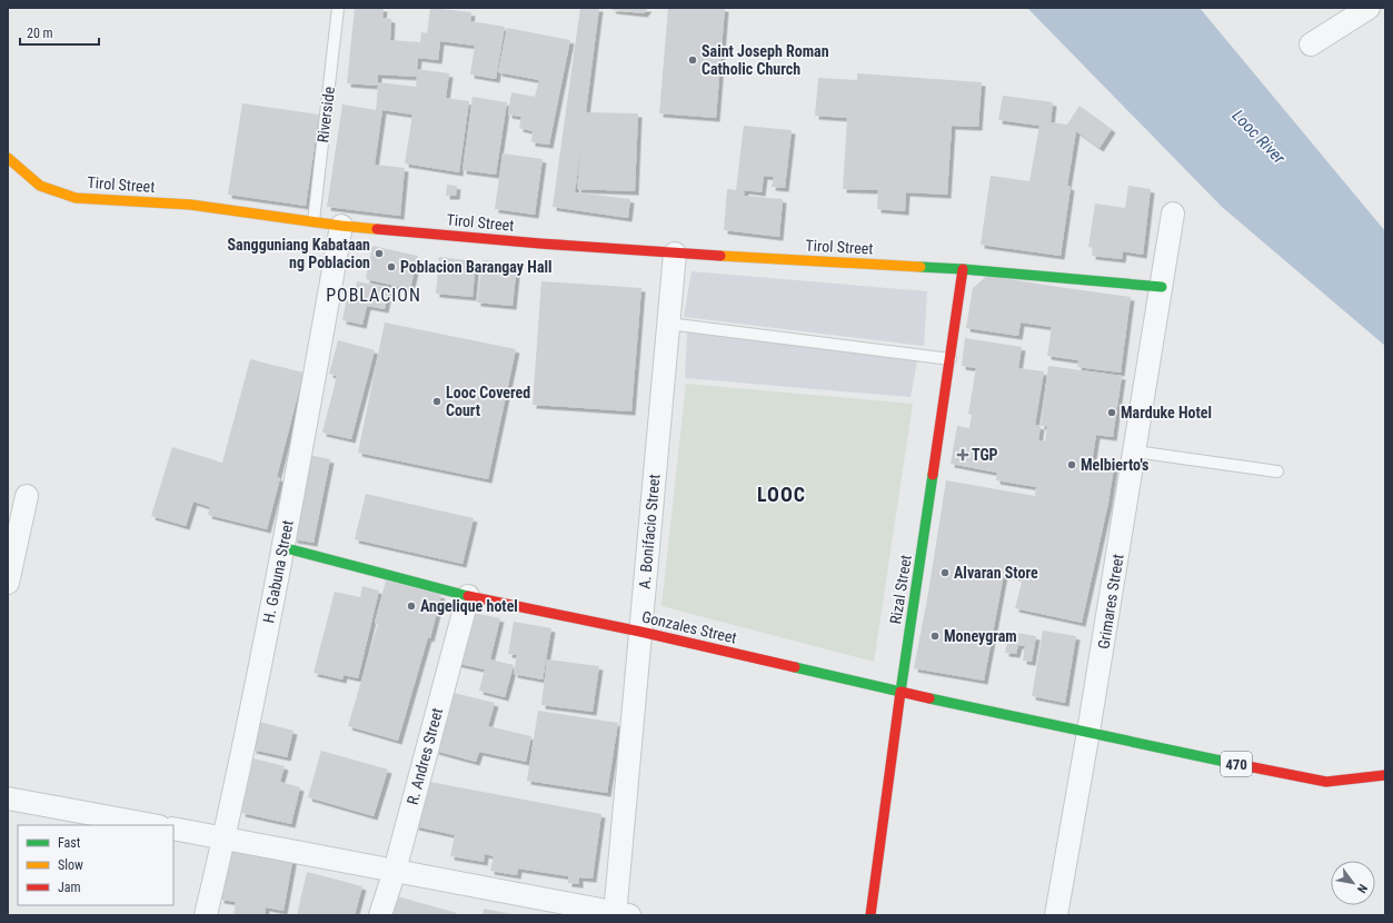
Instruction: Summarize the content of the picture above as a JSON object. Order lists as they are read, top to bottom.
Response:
{
  "streets": {
    "street": [
      "Tirol Street",
      "A. Bonifacio Street",
      "H. Gabuna Street",
      "Rizal Street",
      "Grimares Street",
      "Gonzales Street",
      "R. Andres Street",
      "470"
    ],
    "lane": ["Riverside"]
  },
  "crossings": [
    ["Riverside", "Tirol Street"],
    ["Tirol Street", "A. Bonifacio Street"],
    ["Tirol Street", "H. Gabuna Street"],
    ["Tirol Street", "Rizal Street"],
    ["Tirol Street", "Grimares Street"],
    ["A. Bonifacio Street", "Gonzales Street"],
    ["H. Gabuna Street", "Gonzales Street"],
    ["Rizal Street", "Gonzales Street"],
    ["Grimares Street", "Gonzales Street"],
    ["Grimares Street", "470"],
    ["Gonzales Street", "R. Andres Street"],
    ["Gonzales Street", "470"]
  ],
  "districts": ["POBLACION", "LOOC"],
  "water": ["Looc River"],
  "places": {
    "other": [
      "Saint Joseph Roman Catholic Church",
      "Sangguniang Kabataan ng Poblacion",
      "Poblacion Barangay Hall",
      "Looc Covered Court",
      "Marduke Hotel",
      "Melbierto's",
      "Alvaran Store",
      "Angelique hotel",
      "Moneygram"
    ],
    "health": ["TGP"]
  },
  "legend": ["Fast", "Slow", "Jam"],
  "scale_bar": "20 m",
  "north": "bottom right"
}
